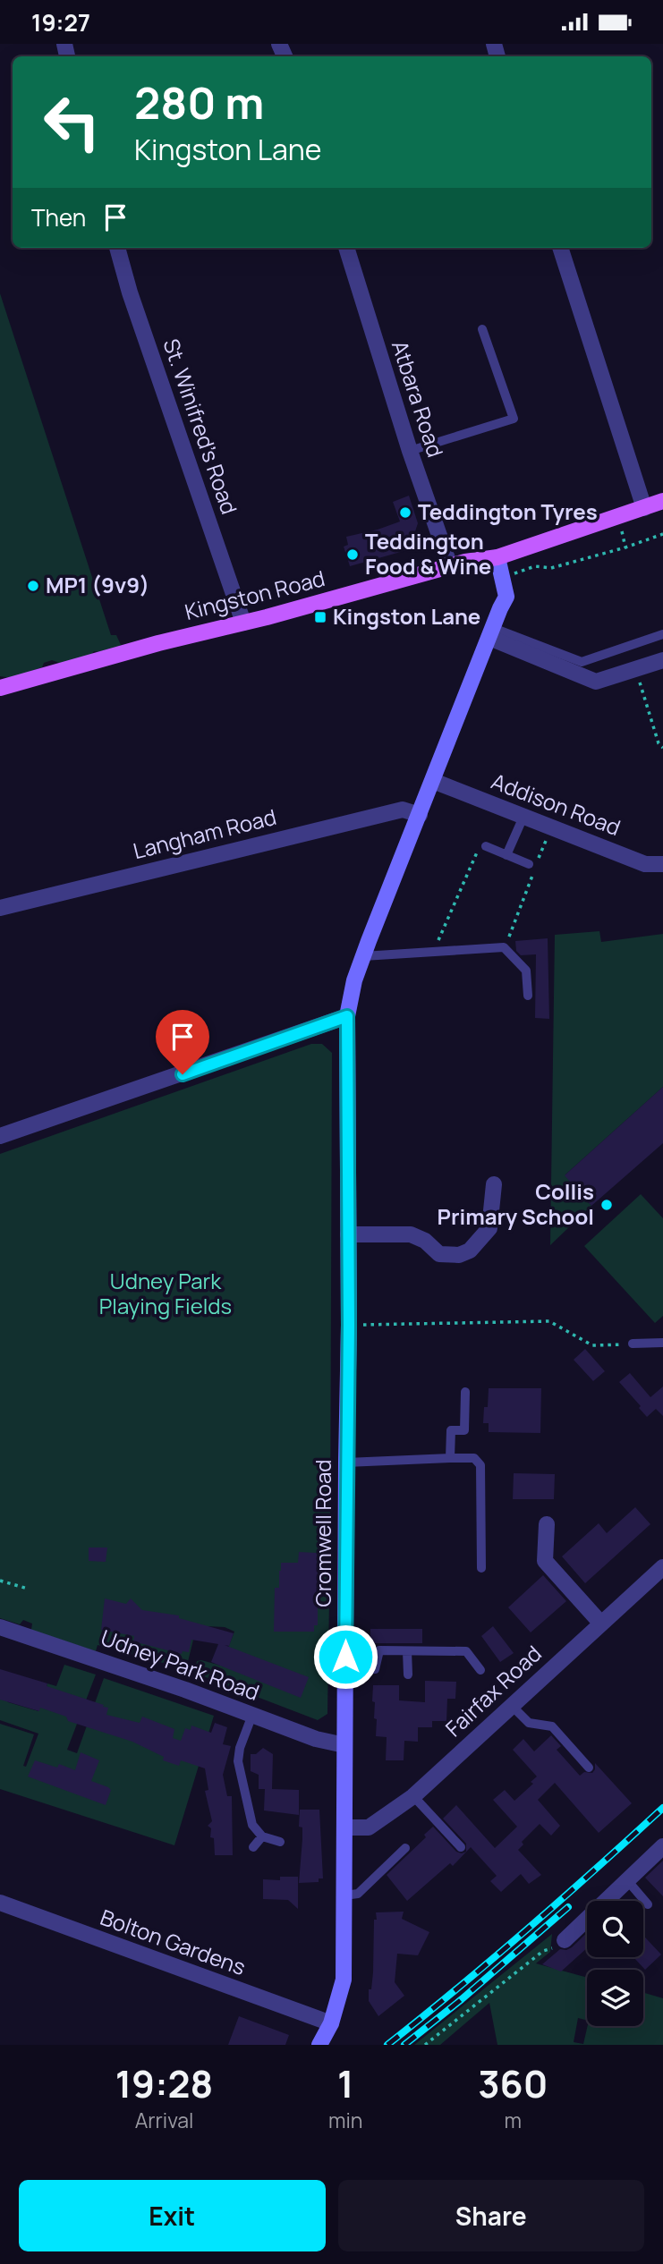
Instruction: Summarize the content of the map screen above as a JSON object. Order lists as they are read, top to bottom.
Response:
{
  "streets": {
    "main road": ["Kingston Road", "Cromwell Road"],
    "street": [
      "Atbara Road",
      "St. Winifred's Road",
      "Addison Road",
      "Langham Road",
      "Udney Park Road",
      "Fairfax Road",
      "Bolton Gardens"
    ]
  },
  "crossings": [
    ["Atbara Road", "Kingston Road"],
    ["St. Winifred's Road", "Kingston Road"],
    ["Cromwell Road", "Udney Park Road"],
    ["Cromwell Road", "Fairfax Road"],
    ["Cromwell Road", "Bolton Gardens"]
  ],
  "parks": ["Udney Park Playing Fields"],
  "places": {
    "other": [
      "Teddington Tyres",
      "Teddington Food & Wine",
      "MP1 (9v9)",
      "Collis Primary School"
    ],
    "transit": ["Kingston Lane"]
  },
  "page": {
    "status": "19:27",
    "turn": ["280 m", "Kingston Lane"],
    "then": "Then",
    "eta": [
      "19:28",
      "Arrival",
      "1",
      "min",
      "360",
      "m"
    ],
    "buttons": ["Exit", "Share"]
  }
}
